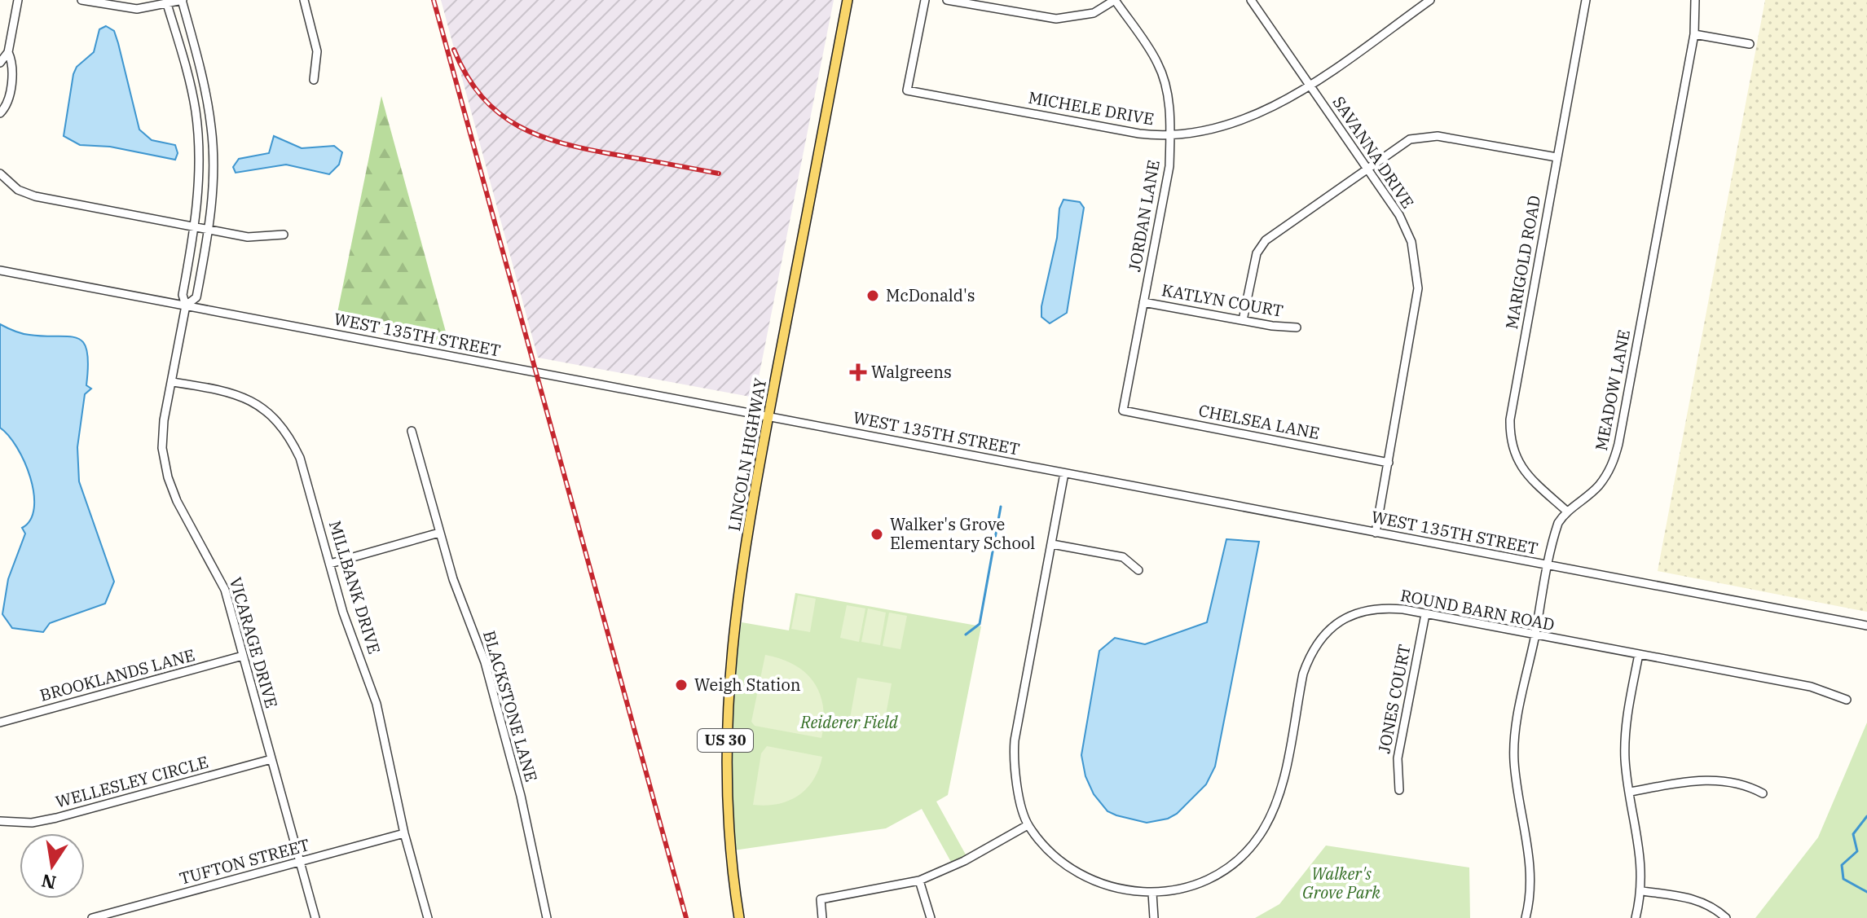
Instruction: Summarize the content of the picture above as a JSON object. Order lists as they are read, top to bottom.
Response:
{
  "streets": {
    "main road": ["LINCOLN HIGHWAY", "US 30"],
    "street": [
      "MICHELE DRIVE",
      "SAVANNA DRIVE",
      "JORDAN LANE",
      "MARIGOLD ROAD",
      "KATLYN COURT",
      "WEST 135TH STREET",
      "MEADOW LANE",
      "CHELSEA LANE",
      "MILLBANK DRIVE",
      "ROUND BARN ROAD",
      "VICARAGE DRIVE",
      "BROOKLANDS LANE",
      "JONES COURT",
      "BLACKSTONE LANE",
      "WELLESLEY CIRCLE",
      "TUFTON STREET"
    ]
  },
  "crossings": [
    ["MICHELE DRIVE", "SAVANNA DRIVE"],
    ["MICHELE DRIVE", "JORDAN LANE"],
    ["SAVANNA DRIVE", "WEST 135TH STREET"],
    ["SAVANNA DRIVE", "CHELSEA LANE"],
    ["JORDAN LANE", "KATLYN COURT"],
    ["JORDAN LANE", "CHELSEA LANE"],
    ["MARIGOLD ROAD", "MEADOW LANE"],
    ["WEST 135TH STREET", "MEADOW LANE"],
    ["WEST 135TH STREET", "LINCOLN HIGHWAY"],
    ["WEST 135TH STREET", "ROUND BARN ROAD"],
    ["WEST 135TH STREET", "VICARAGE DRIVE"],
    ["MEADOW LANE", "ROUND BARN ROAD"],
    ["MILLBANK DRIVE", "VICARAGE DRIVE"],
    ["MILLBANK DRIVE", "TUFTON STREET"],
    ["ROUND BARN ROAD", "JONES COURT"],
    ["VICARAGE DRIVE", "BROOKLANDS LANE"],
    ["VICARAGE DRIVE", "WELLESLEY CIRCLE"],
    ["VICARAGE DRIVE", "TUFTON STREET"]
  ],
  "parks": ["Reiderer Field", "Walker's Grove Park"],
  "places": {
    "other": ["McDonald's", "Walker's Grove Elementary School", "Weigh Station"],
    "health": ["Walgreens"]
  },
  "north": "bottom"
}
